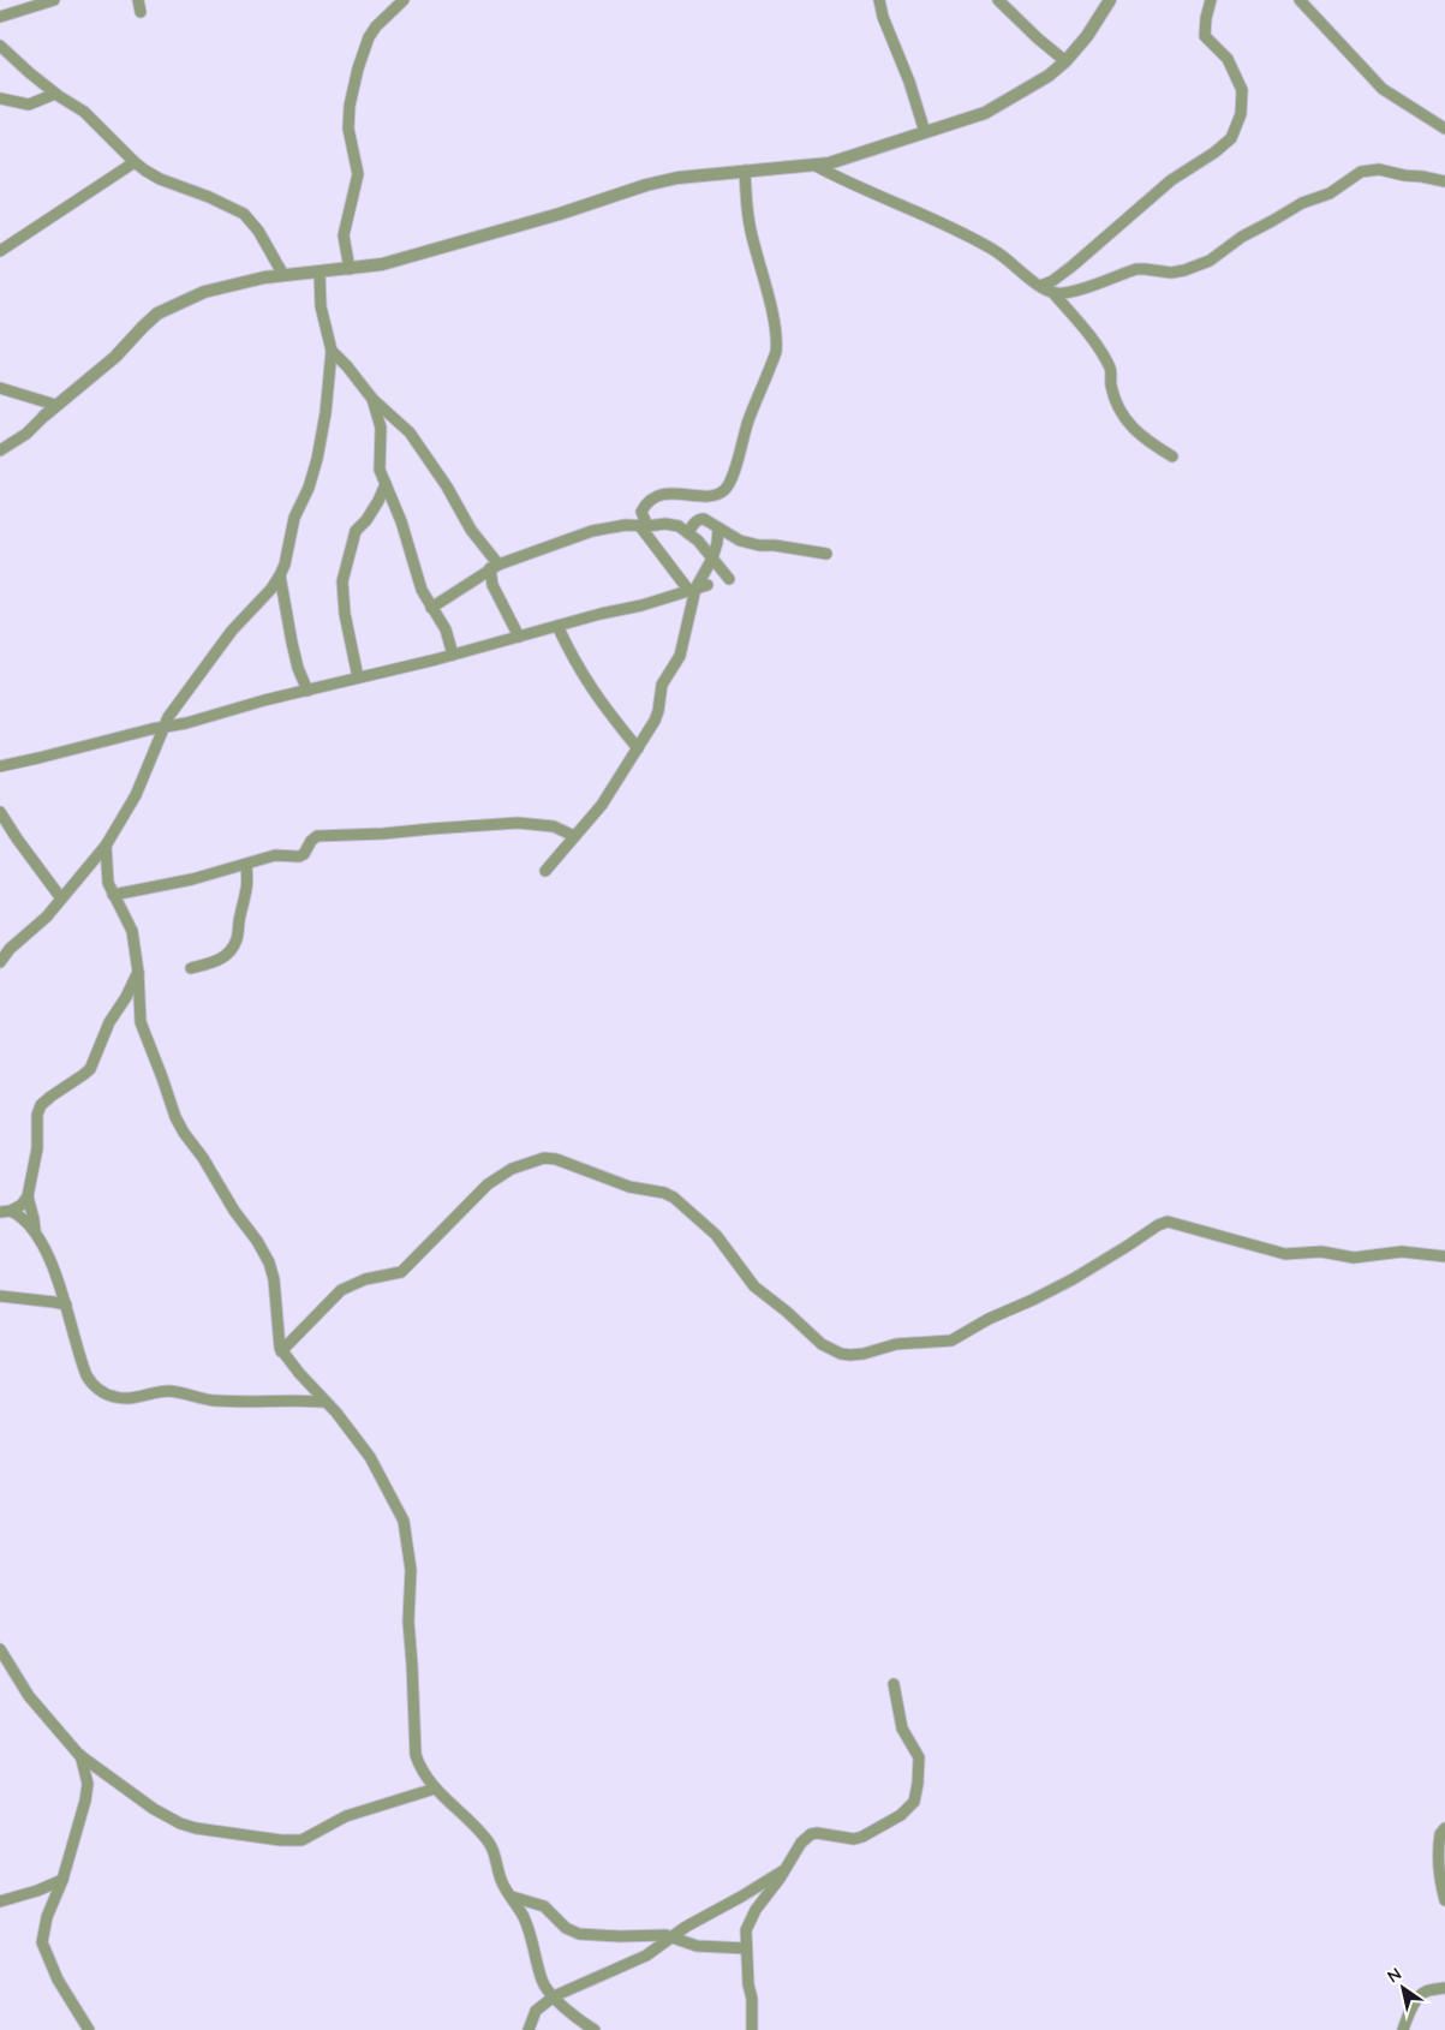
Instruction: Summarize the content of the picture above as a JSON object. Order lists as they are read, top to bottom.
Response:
{
  "north": "top left"
}
